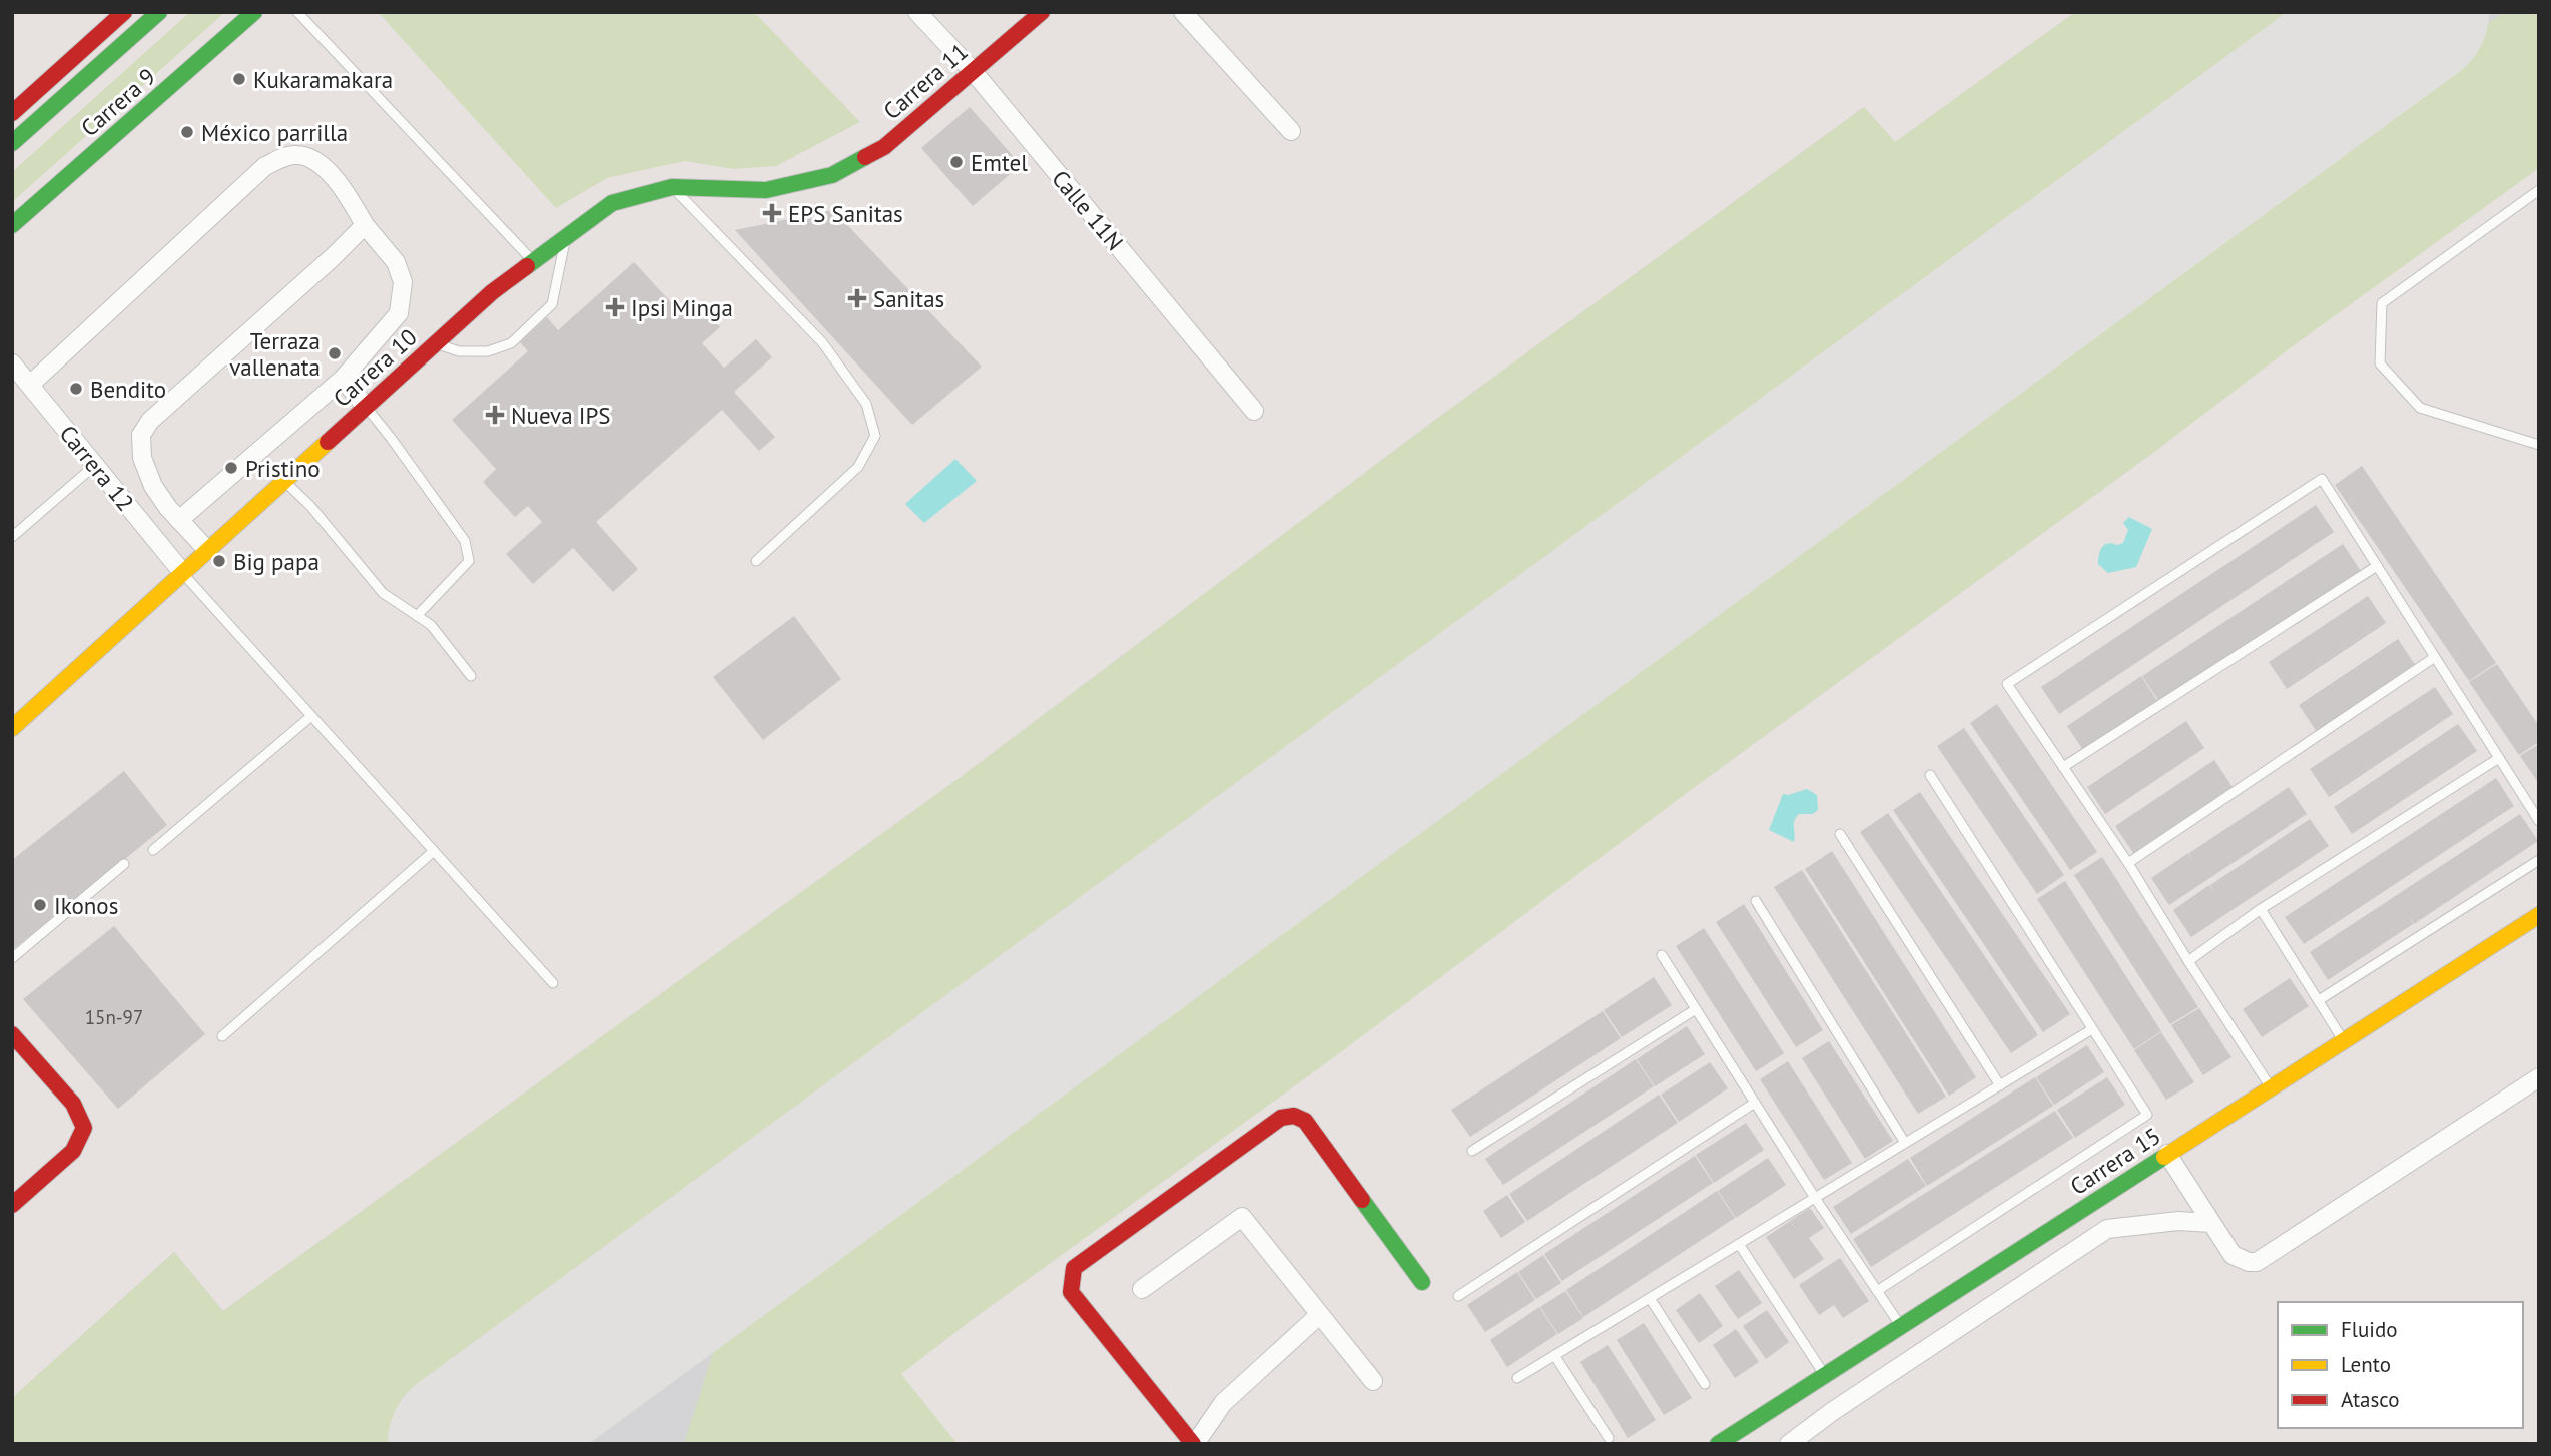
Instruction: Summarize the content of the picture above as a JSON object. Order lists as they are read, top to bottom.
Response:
{
  "streets": {
    "street": [
      "Carrera 11",
      "Carrera 9",
      "Calle 11N",
      "Carrera 10",
      "Carrera 12",
      "Carrera 15"
    ]
  },
  "crossings": [
    ["Carrera 11", "Calle 11N"],
    ["Carrera 11", "Carrera 10"],
    ["Carrera 10", "Carrera 12"]
  ],
  "places": {
    "other": [
      "Kukaramakara",
      "México parrilla",
      "Emtel",
      "Terraza vallenata",
      "Bendito",
      "Pristino",
      "Big papa",
      "Ikonos"
    ],
    "health": [
      "EPS Sanitas",
      "Sanitas",
      "Ipsi Minga",
      "Nueva IPS"
    ]
  },
  "house_numbers": ["15n-97"],
  "legend": ["Fluido", "Lento", "Atasco"]
}
